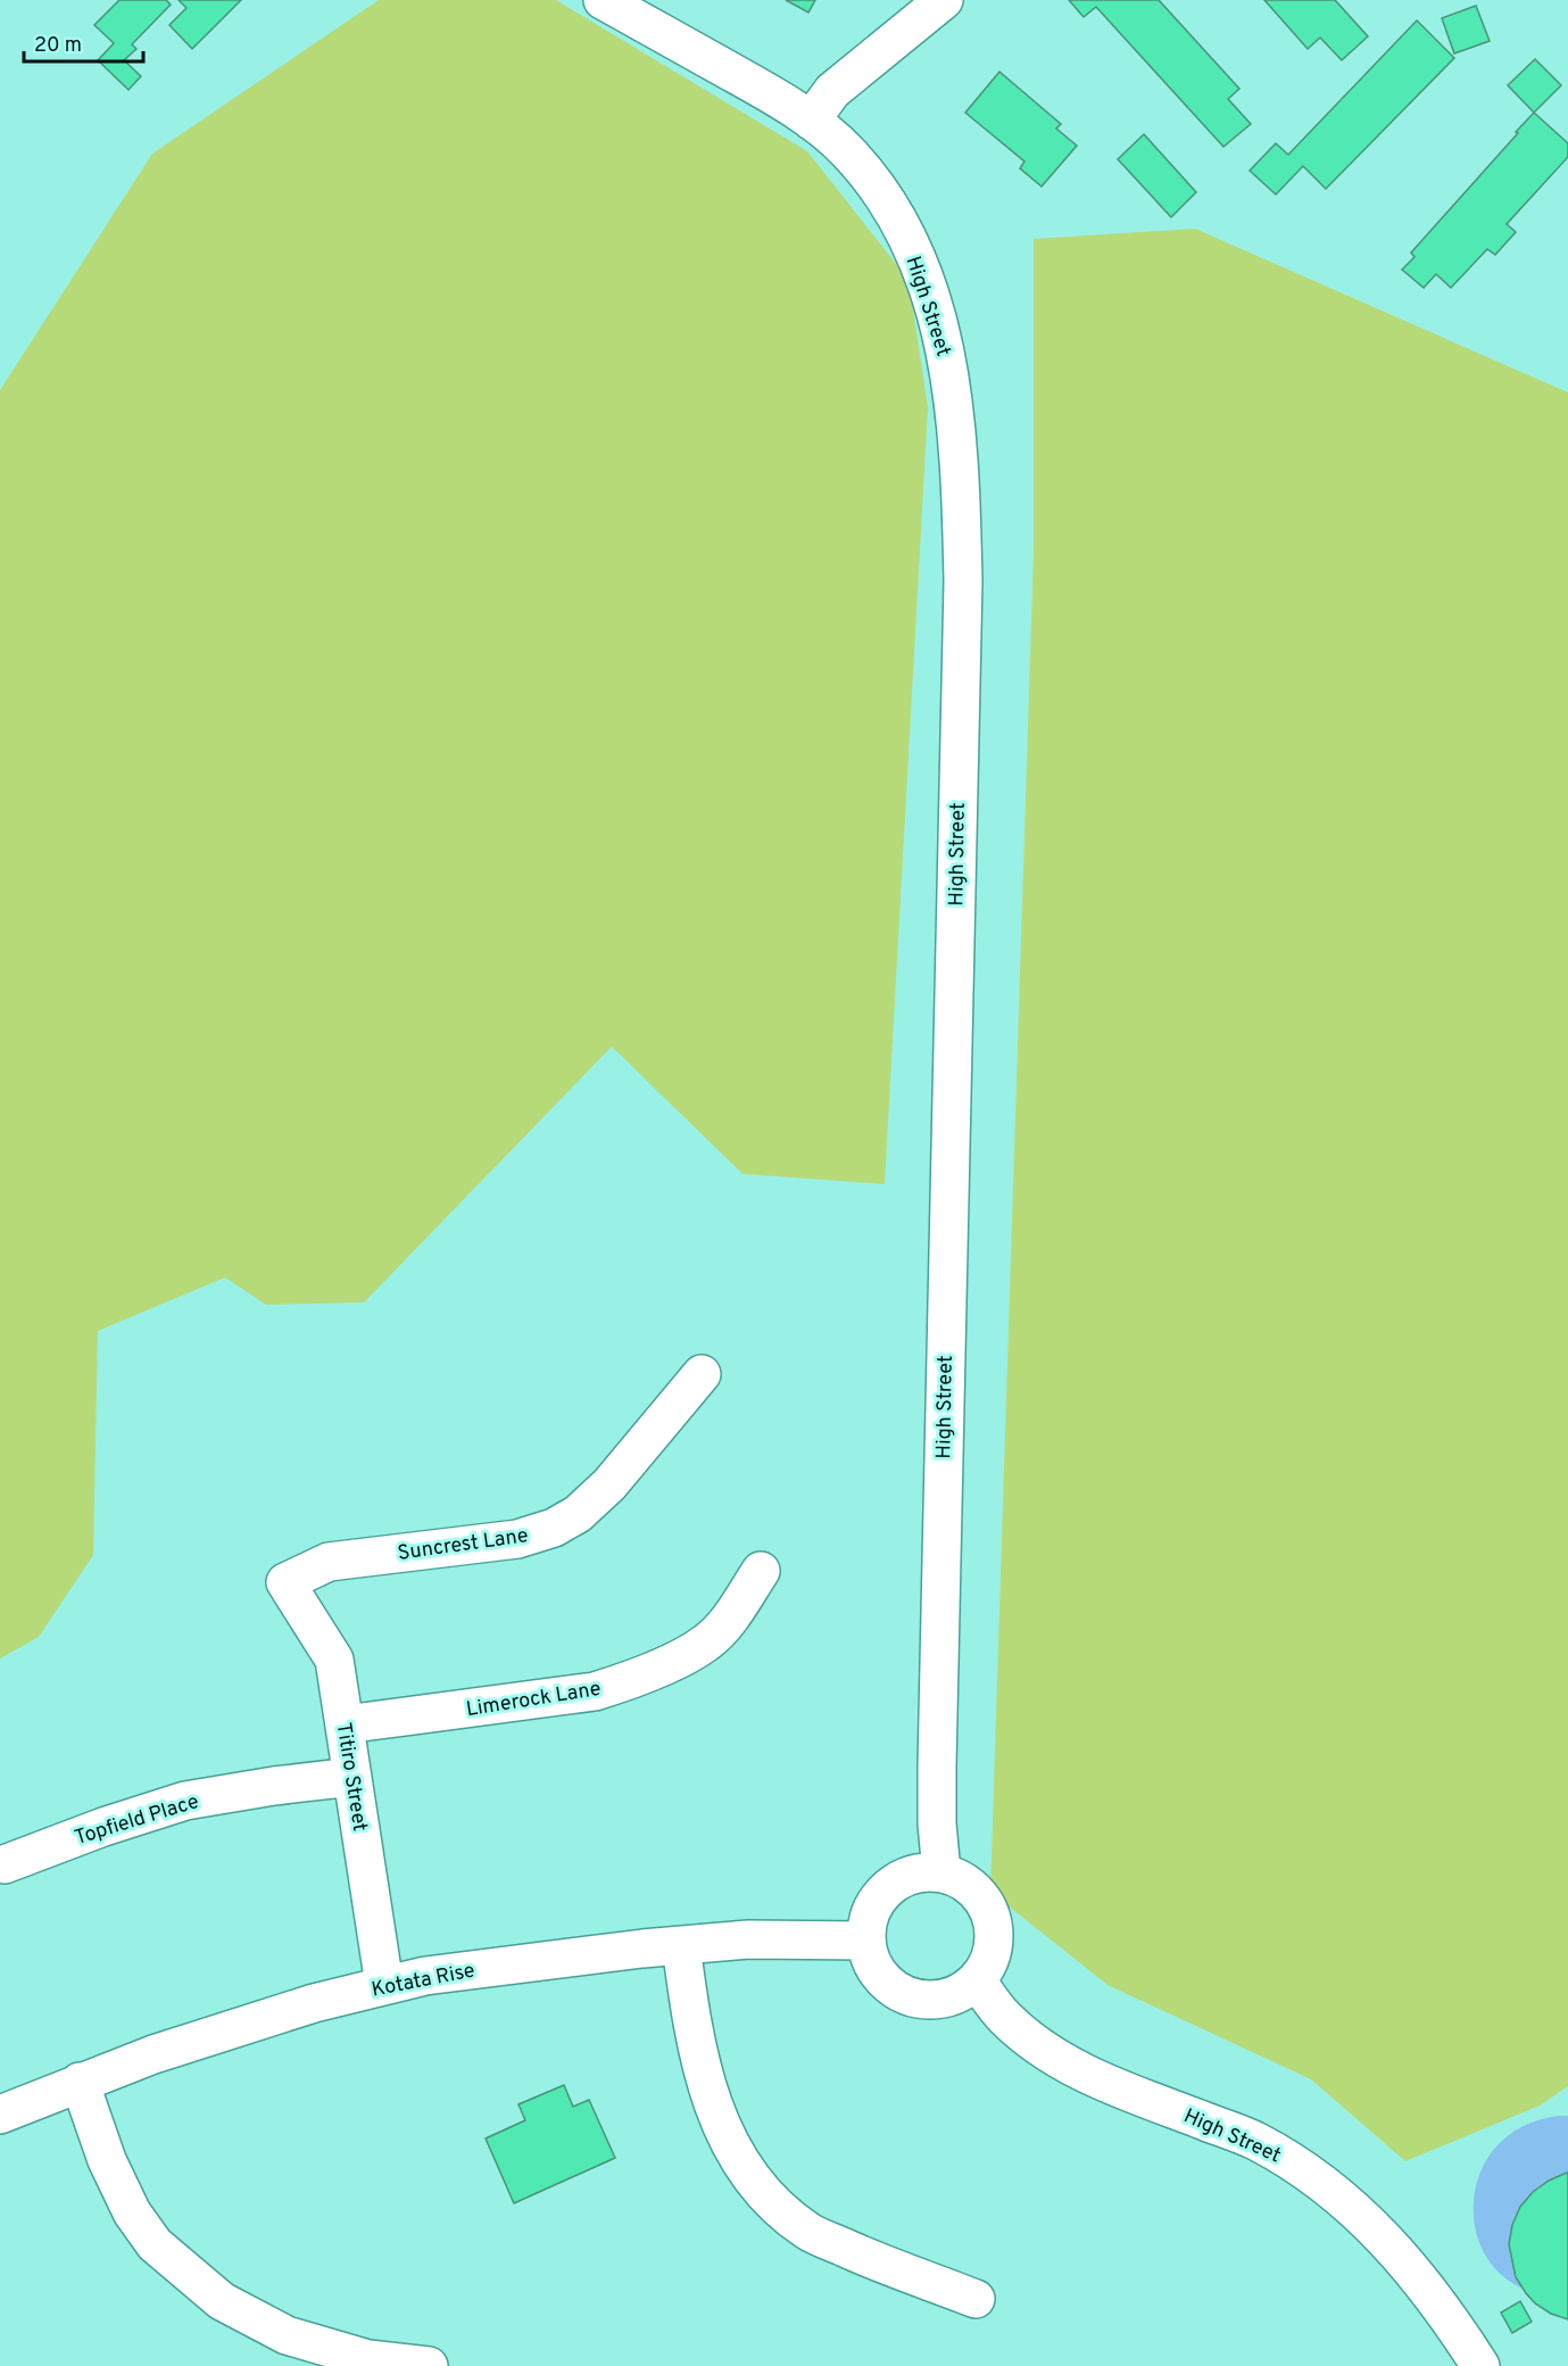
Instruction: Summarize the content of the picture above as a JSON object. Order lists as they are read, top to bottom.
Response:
{
  "streets": {
    "street": [
      "High Street",
      "Suncrest Lane",
      "Limerock Lane",
      "Titiro Street",
      "Topfield Place",
      "Kotata Rise"
    ]
  },
  "crossings": [
    ["High Street", "Kotata Rise"],
    ["Suncrest Lane", "Titiro Street"],
    ["Limerock Lane", "Titiro Street"],
    ["Titiro Street", "Topfield Place"],
    ["Titiro Street", "Kotata Rise"]
  ],
  "scale_bar": "20 m"
}
